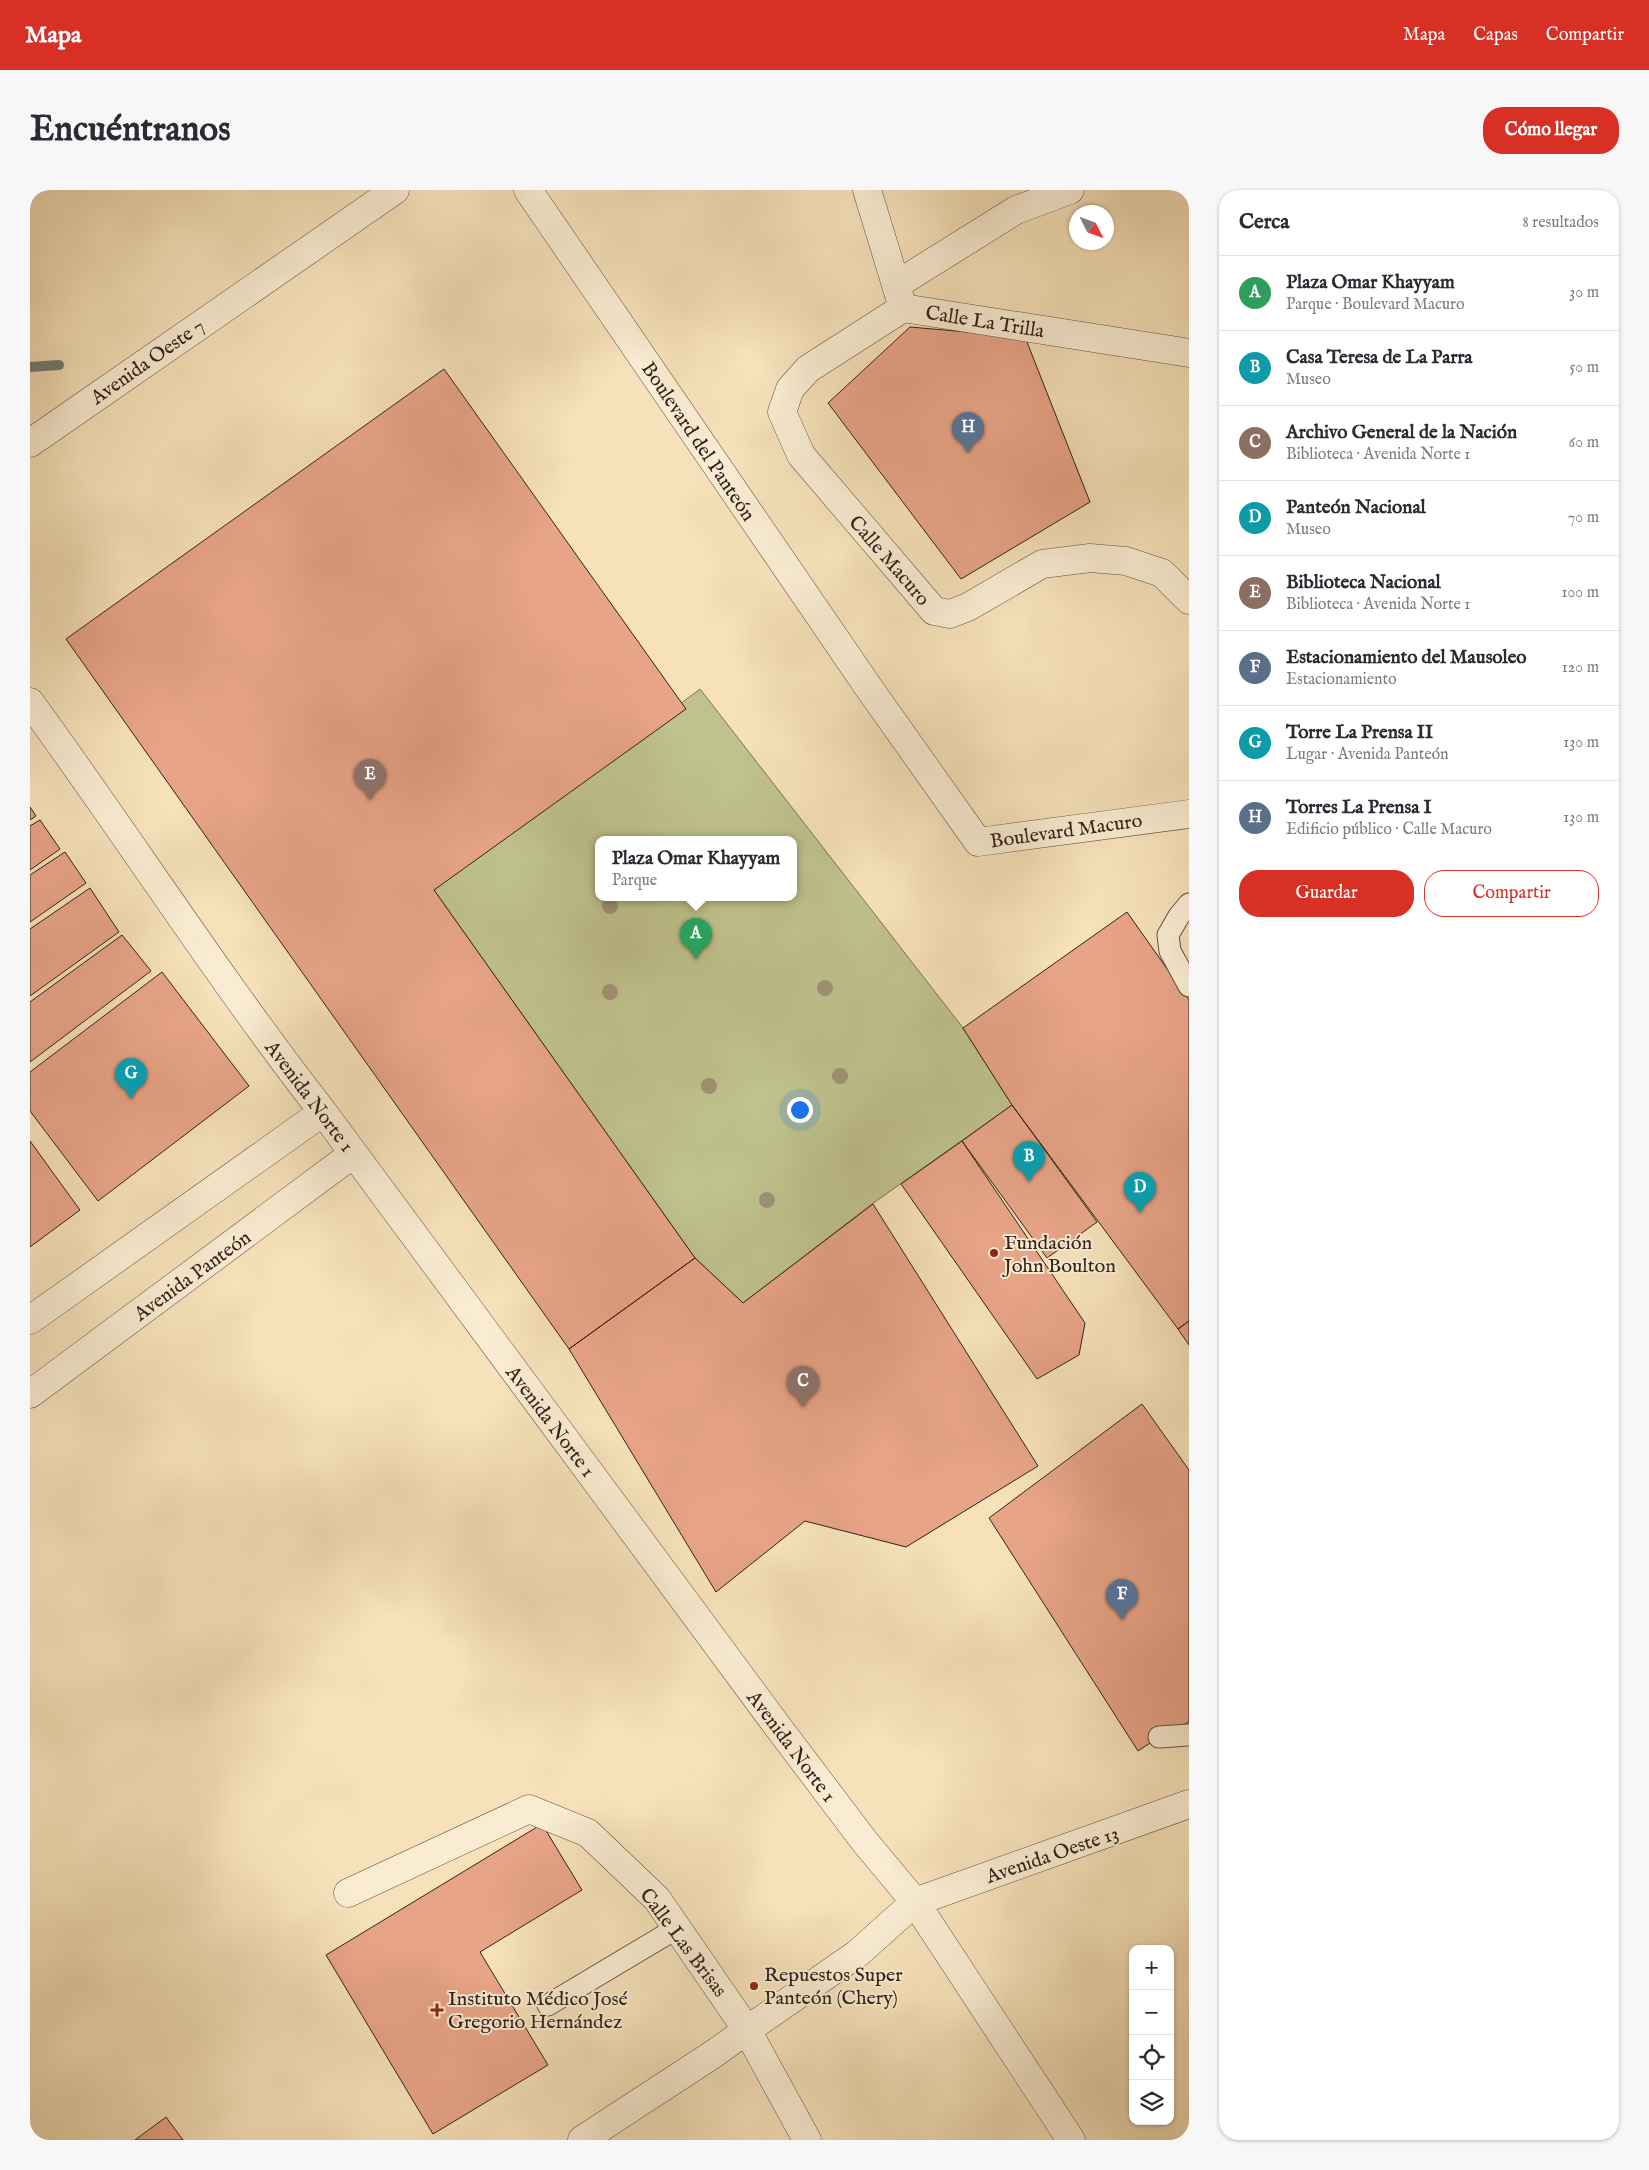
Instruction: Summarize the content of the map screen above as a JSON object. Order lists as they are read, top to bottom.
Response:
{
  "streets": {
    "street": [
      "Calle La Trilla",
      "Avenida Oeste 7",
      "Boulevard del Panteón",
      "Calle Macuro",
      "Boulevard Macuro",
      "Avenida Norte 1",
      "Avenida Panteón",
      "Avenida Oeste 13",
      "Calle Las Brisas"
    ]
  },
  "crossings": [
    ["Calle La Trilla", "Calle Macuro"],
    ["Boulevard del Panteón", "Boulevard Macuro"],
    ["Avenida Norte 1", "Avenida Panteón"],
    ["Avenida Norte 1", "Avenida Oeste 13"]
  ],
  "places": {
    "other": ["Fundación John Boulton", "Repuestos Super Panteón (Chery)"],
    "health": ["Instituto Médico José Gregorio Hernández"]
  },
  "north": "bottom right",
  "page": {
    "header": "Mapa",
    "nav": ["Mapa", "Capas", "Compartir"],
    "buttons": [
      "Cómo llegar",
      ["Guardar", "Compartir"]
    ],
    "title": "Encuéntranos",
    "heading": ["Cerca", "8 resultados"],
    "list": [
      {
        "mark": "A",
        "name": "Plaza Omar Khayyam",
        "note": "Parque · Boulevard Macuro",
        "value": "30 m"
      },
      {
        "mark": "B",
        "name": "Casa Teresa de La Parra",
        "note": "Museo",
        "value": "50 m"
      },
      {
        "mark": "C",
        "name": "Archivo General de la Nación",
        "note": "Biblioteca · Avenida Norte 1",
        "value": "60 m"
      },
      {
        "mark": "D",
        "name": "Panteón Nacional",
        "note": "Museo",
        "value": "70 m"
      },
      {
        "mark": "E",
        "name": "Biblioteca Nacional",
        "note": "Biblioteca · Avenida Norte 1",
        "value": "100 m"
      },
      {
        "mark": "F",
        "name": "Estacionamiento del Mausoleo",
        "note": "Estacionamiento",
        "value": "120 m"
      },
      {
        "mark": "G",
        "name": "Torre La Prensa II",
        "note": "Lugar · Avenida Panteón",
        "value": "130 m"
      },
      {
        "mark": "H",
        "name": "Torres La Prensa I",
        "note": "Edificio público · Calle Macuro",
        "value": "130 m"
      }
    ],
    "pins": [
      "H",
      "E",
      "A",
      "G",
      "B",
      "D",
      "C",
      "F"
    ],
    "popup": ["Plaza Omar Khayyam", "Parque"],
    "map_buttons": ["+", "−"]
  }
}
